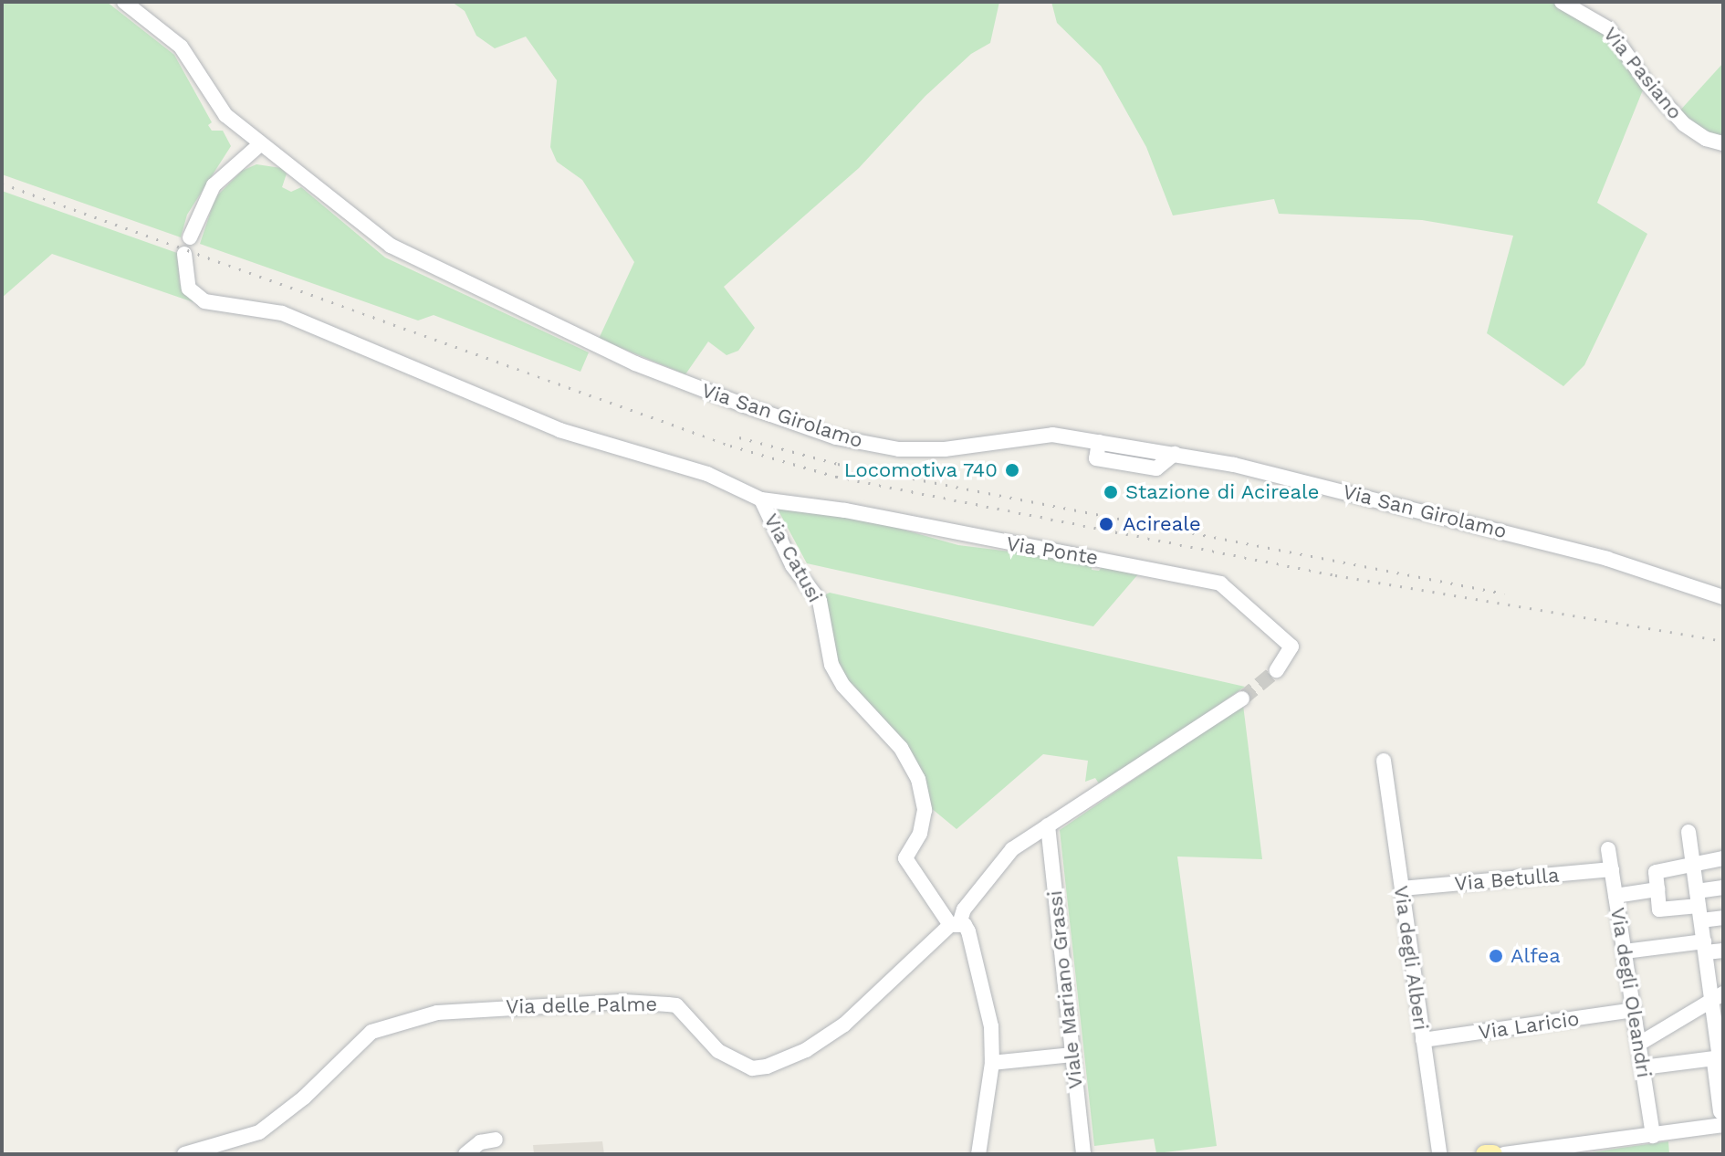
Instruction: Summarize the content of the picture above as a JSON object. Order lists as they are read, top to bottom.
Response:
{
  "streets": {
    "street": [
      "Via Pasiano",
      "Via San Girolamo",
      "Via Ponte",
      "Via Catusi",
      "Via Betulla",
      "Via degli Alberi",
      "Viale Mariano Grassi",
      "Via degli Oleandri",
      "Via delle Palme",
      "Via Laricio"
    ]
  },
  "crossings": [
    ["Via Ponte", "Via Catusi"],
    ["Via Catusi", "Via delle Palme"],
    ["Via Betulla", "Via degli Alberi"],
    ["Via Betulla", "Via degli Oleandri"],
    ["Via degli Alberi", "Via Laricio"],
    ["Via degli Oleandri", "Via Laricio"]
  ],
  "places": [
    "Locomotiva 740",
    "Stazione di Acireale",
    "Acireale",
    "Alfea"
  ]
}
